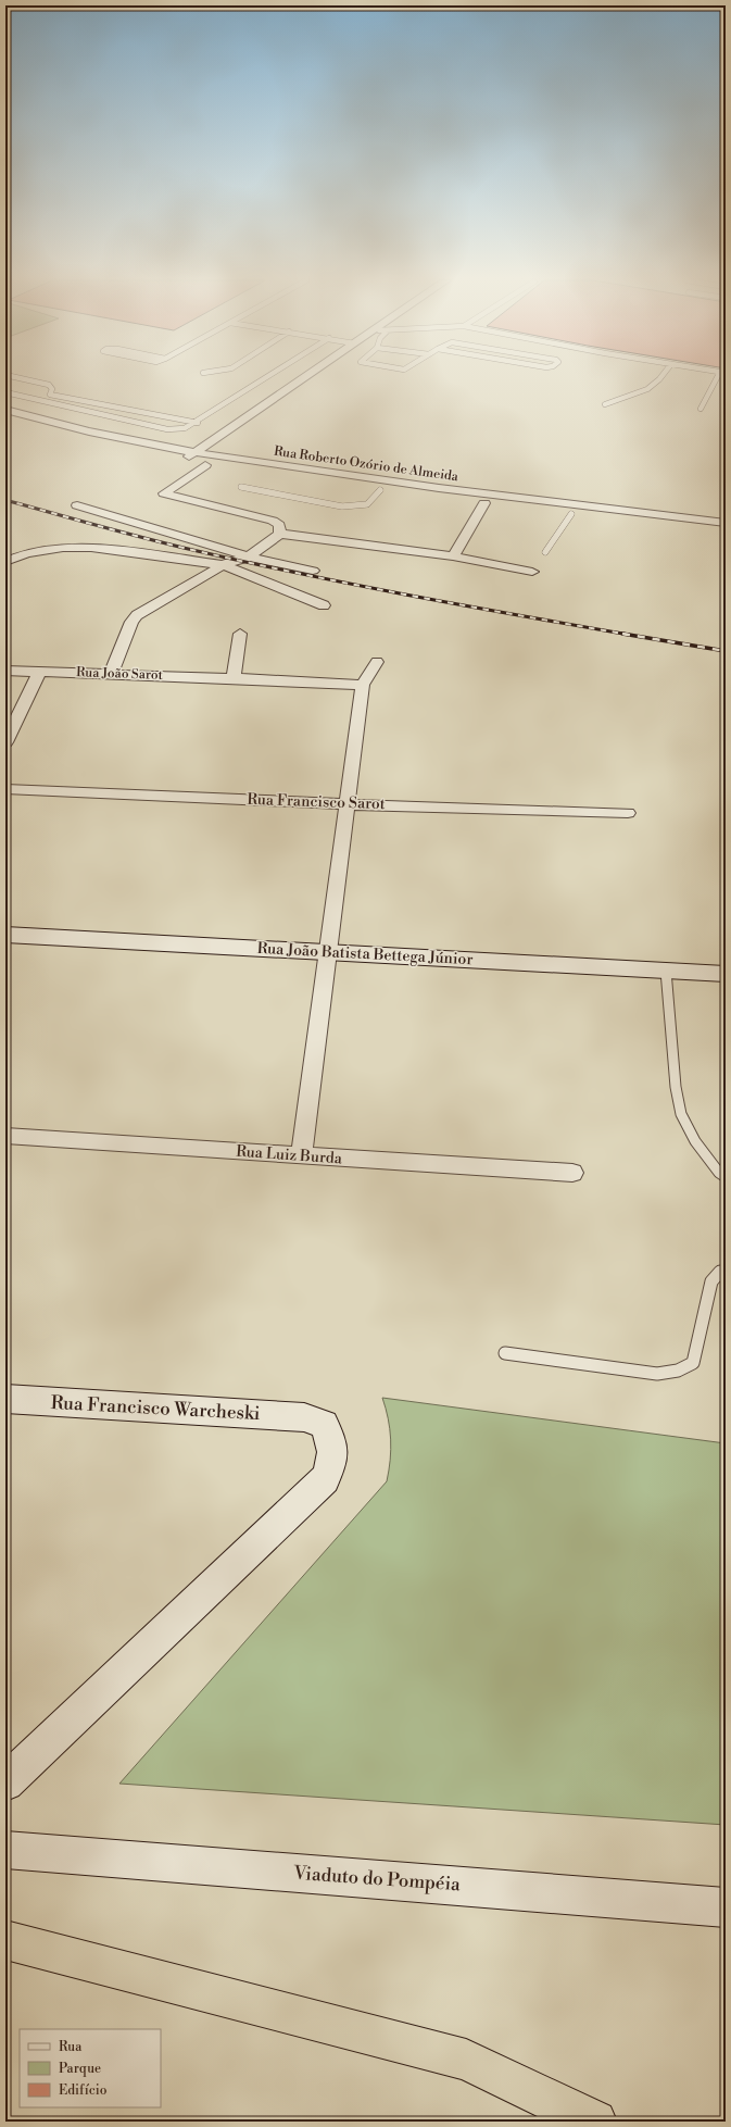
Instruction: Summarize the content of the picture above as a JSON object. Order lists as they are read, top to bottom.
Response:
{
  "streets": {
    "main road": ["Rua João Batista Bettega Júnior", "Rua Francisco Warcheski", "Viaduto do Pompéia"],
    "street": [
      "Rua Roberto Ozório de Almeida",
      "Rua João Sarot",
      "Rua Francisco Sarot",
      "Rua Luiz Burda"
    ]
  },
  "legend": ["Rua", "Parque", "Edifício"]
}
